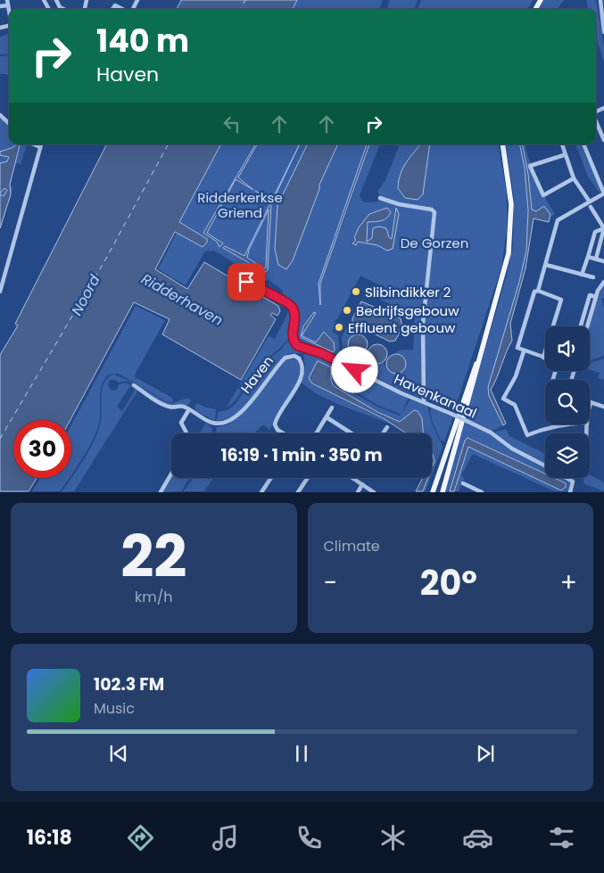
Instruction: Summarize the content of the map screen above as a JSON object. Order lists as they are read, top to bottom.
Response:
{
  "streets": {
    "street": ["Haven", "Havenkanaal"]
  },
  "water": ["Noord", "Ridderhaven"],
  "parks": ["Ridderkerkse Griend", "De Gorzen"],
  "places": ["Slibindikker 2", "Bedrijfsgebouw", "Effluent gebouw"],
  "page": {
    "turn": ["140 m", "Haven"],
    "limit": "30",
    "trip": "16:19 · 1 min · 350 m",
    "tile": [
      ["22", "km/h"],
      "Climate"
    ],
    "heat": ["−", "20°", "+"],
    "song": ["102.3 FM", "Music"],
    "tabs": "16:18"
  }
}
